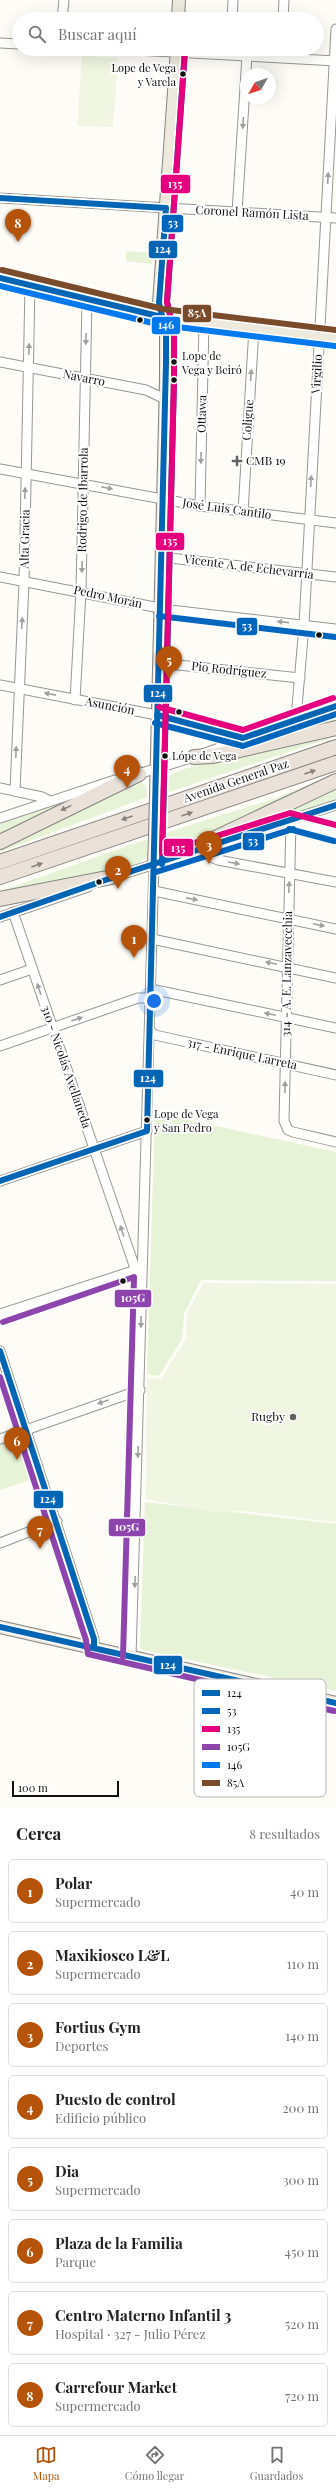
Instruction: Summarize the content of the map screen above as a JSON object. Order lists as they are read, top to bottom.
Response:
{
  "streets": {
    "highway": ["Avenida General Paz"],
    "street": [
      "Coronel Ramón Lista",
      "Virgilio",
      "Navarro",
      "Ottawa",
      "Coligue",
      "Rodrigo de Ibarrola",
      "José Luis Cantilo",
      "Alta Gracia",
      "Vicente A. de Echevarría",
      "Pedro Morán",
      "Pio Rodríguez",
      "Asunción",
      "314 - A. E. Lanzavecchia",
      "317 - Enrique Larreta",
      "310 - Nicolás Avellaneda"
    ]
  },
  "crossings": [
    ["Coronel Ramón Lista", "Virgilio"],
    ["Virgilio", "José Luis Cantilo"],
    ["Virgilio", "Vicente A. de Echevarría"],
    ["Virgilio", "Pedro Morán"],
    ["Virgilio", "Pio Rodríguez"],
    ["Navarro", "Rodrigo de Ibarrola"],
    ["Navarro", "Alta Gracia"],
    ["Ottawa", "José Luis Cantilo"],
    ["Coligue", "José Luis Cantilo"],
    ["Rodrigo de Ibarrola", "José Luis Cantilo"],
    ["Rodrigo de Ibarrola", "Pedro Morán"],
    ["Rodrigo de Ibarrola", "Asunción"],
    ["José Luis Cantilo", "Alta Gracia"],
    ["Alta Gracia", "Pedro Morán"],
    ["Alta Gracia", "Asunción"],
    ["314 - A. E. Lanzavecchia", "317 - Enrique Larreta"]
  ],
  "one_way": [
    "Virgilio",
    "Ottawa",
    "Coligue",
    "Rodrigo de Ibarrola",
    "Alta Gracia",
    "Pedro Morán",
    "314 - A. E. Lanzavecchia"
  ],
  "places": {
    "other": [
      "Lope de Vega y Varela",
      "Lope de Vega y Beiró",
      "Lópe de Vega",
      "Lope de Vega y San Pedro",
      "Rugby"
    ],
    "health": ["CMB 19"]
  },
  "lines": [
    "transit line 53",
    "transit line 135",
    "transit line 124",
    "transit line 85A",
    "transit line 146",
    "transit line 105G"
  ],
  "legend": [
    "124",
    "53",
    "135",
    "105G",
    "146",
    "85A"
  ],
  "scale_bar": "100 m",
  "north": "bottom left",
  "page": {
    "search": "Buscar aquí",
    "pins": [
      "8",
      "5",
      "4",
      "3",
      "2",
      "1",
      "6",
      "7"
    ],
    "scale": "100 m",
    "heading": ["Cerca", "8 resultados"],
    "list": [
      {
        "mark": "1",
        "name": "Polar",
        "note": "Supermercado",
        "value": "40 m"
      },
      {
        "mark": "2",
        "name": "Maxikiosco L&L",
        "note": "Supermercado",
        "value": "110 m"
      },
      {
        "mark": "3",
        "name": "Fortius Gym",
        "note": "Deportes",
        "value": "140 m"
      },
      {
        "mark": "4",
        "name": "Puesto de control",
        "note": "Edificio público",
        "value": "200 m"
      },
      {
        "mark": "5",
        "name": "Dia",
        "note": "Supermercado",
        "value": "300 m"
      },
      {
        "mark": "6",
        "name": "Plaza de la Familia",
        "note": "Parque",
        "value": "450 m"
      },
      {
        "mark": "7",
        "name": "Centro Materno Infantil 3",
        "note": "Hospital · 327 - Julio Pérez",
        "value": "520 m"
      },
      {
        "mark": "8",
        "name": "Carrefour Market",
        "note": "Supermercado",
        "value": "720 m"
      }
    ],
    "nav": ["Mapa", "Cómo llegar", "Guardados"]
  }
}
